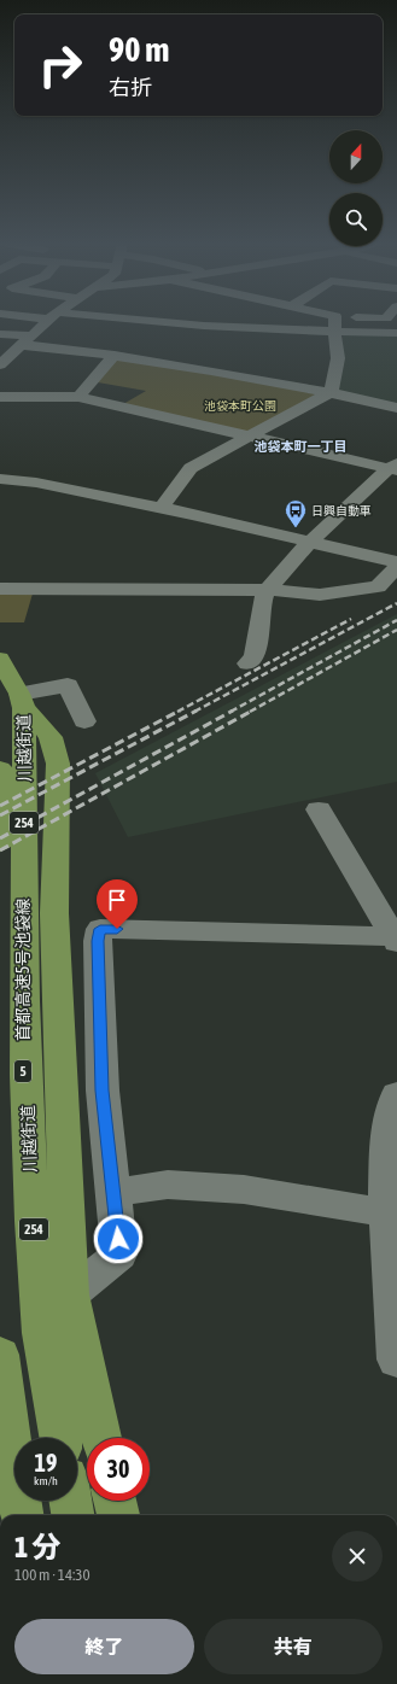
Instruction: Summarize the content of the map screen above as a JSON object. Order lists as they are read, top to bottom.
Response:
{
  "streets": {
    "highway": [
      "川越街道",
      "254",
      "首都高速5号池袋線",
      "5"
    ]
  },
  "crossings": [
    ["川越街道", "首都高速5号池袋線"]
  ],
  "districts": ["池袋本町一丁目"],
  "parks": ["池袋本町公園"],
  "places": {
    "bus stop": ["日興自動車"]
  },
  "north": "top",
  "page": {
    "turn": ["90 m", "右折"],
    "speed": "19 km/h",
    "limit": "30",
    "heading": ["1 分", "100 m · 14:30"],
    "buttons": ["終了", "共有"]
  }
}
